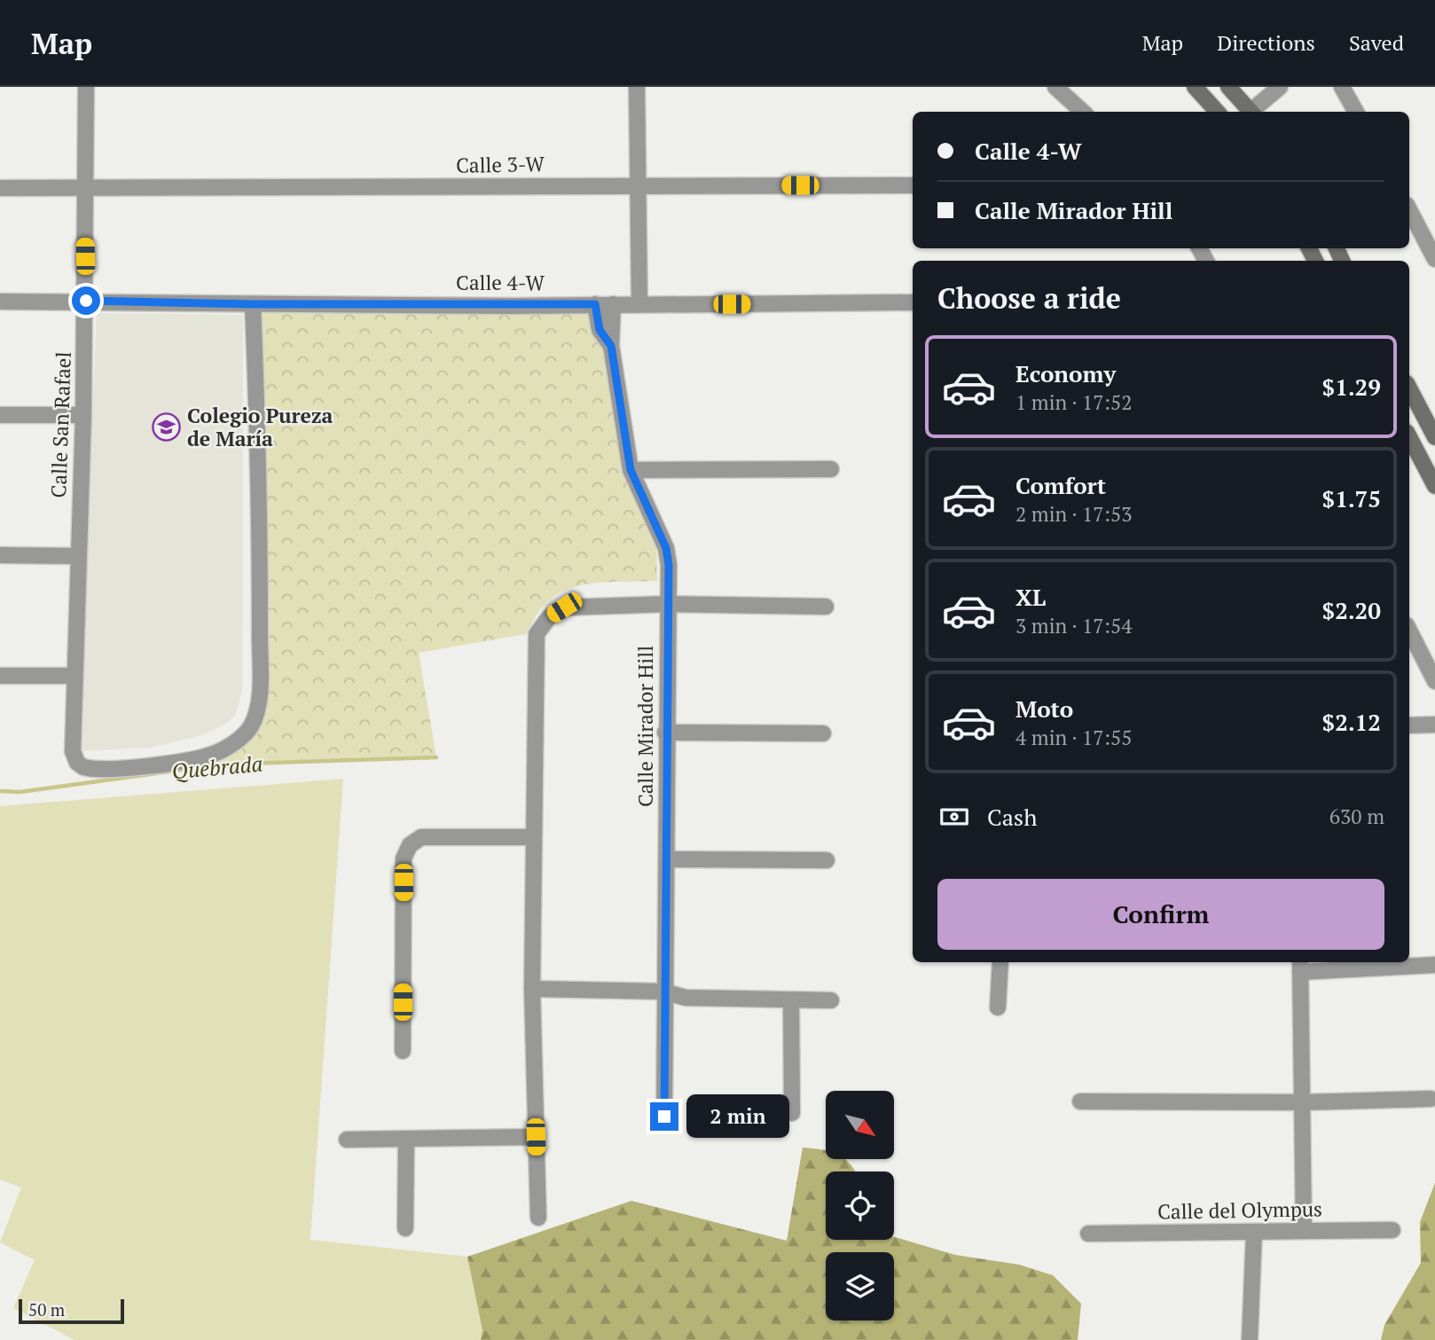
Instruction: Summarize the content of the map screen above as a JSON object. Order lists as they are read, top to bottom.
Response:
{
  "streets": {
    "street": [
      "Calle 3-W",
      "Calle 4-W",
      "Calle San Rafael",
      "Calle Mirador Hill",
      "Calle del Olympus"
    ]
  },
  "crossings": [
    ["Calle 3-W", "Calle San Rafael"],
    ["Calle 4-W", "Calle San Rafael"],
    ["Calle 4-W", "Calle Mirador Hill"]
  ],
  "water": ["Quebrada"],
  "places": {
    "school or university": ["Colegio Pureza de María"]
  },
  "scale_bar": "50 m",
  "north": "bottom right",
  "page": {
    "header": "Map",
    "nav": ["Map", "Directions", "Saved"],
    "banner": ["Calle 4-W", "Calle Mirador Hill"],
    "heading": "Choose a ride",
    "list": [
      {
        "name": "Economy",
        "note": "1 min · 17:52",
        "value": "$1.29"
      },
      {
        "name": "Comfort",
        "note": "2 min · 17:53",
        "value": "$1.75"
      },
      {
        "name": "XL",
        "note": "3 min · 17:54",
        "value": "$2.20"
      },
      {
        "name": "Moto",
        "note": "4 min · 17:55",
        "value": "$2.12"
      }
    ],
    "pay": ["Cash", "630 m"],
    "buttons": "Confirm",
    "bubble": "2 min",
    "scale": "50 m"
  }
}
